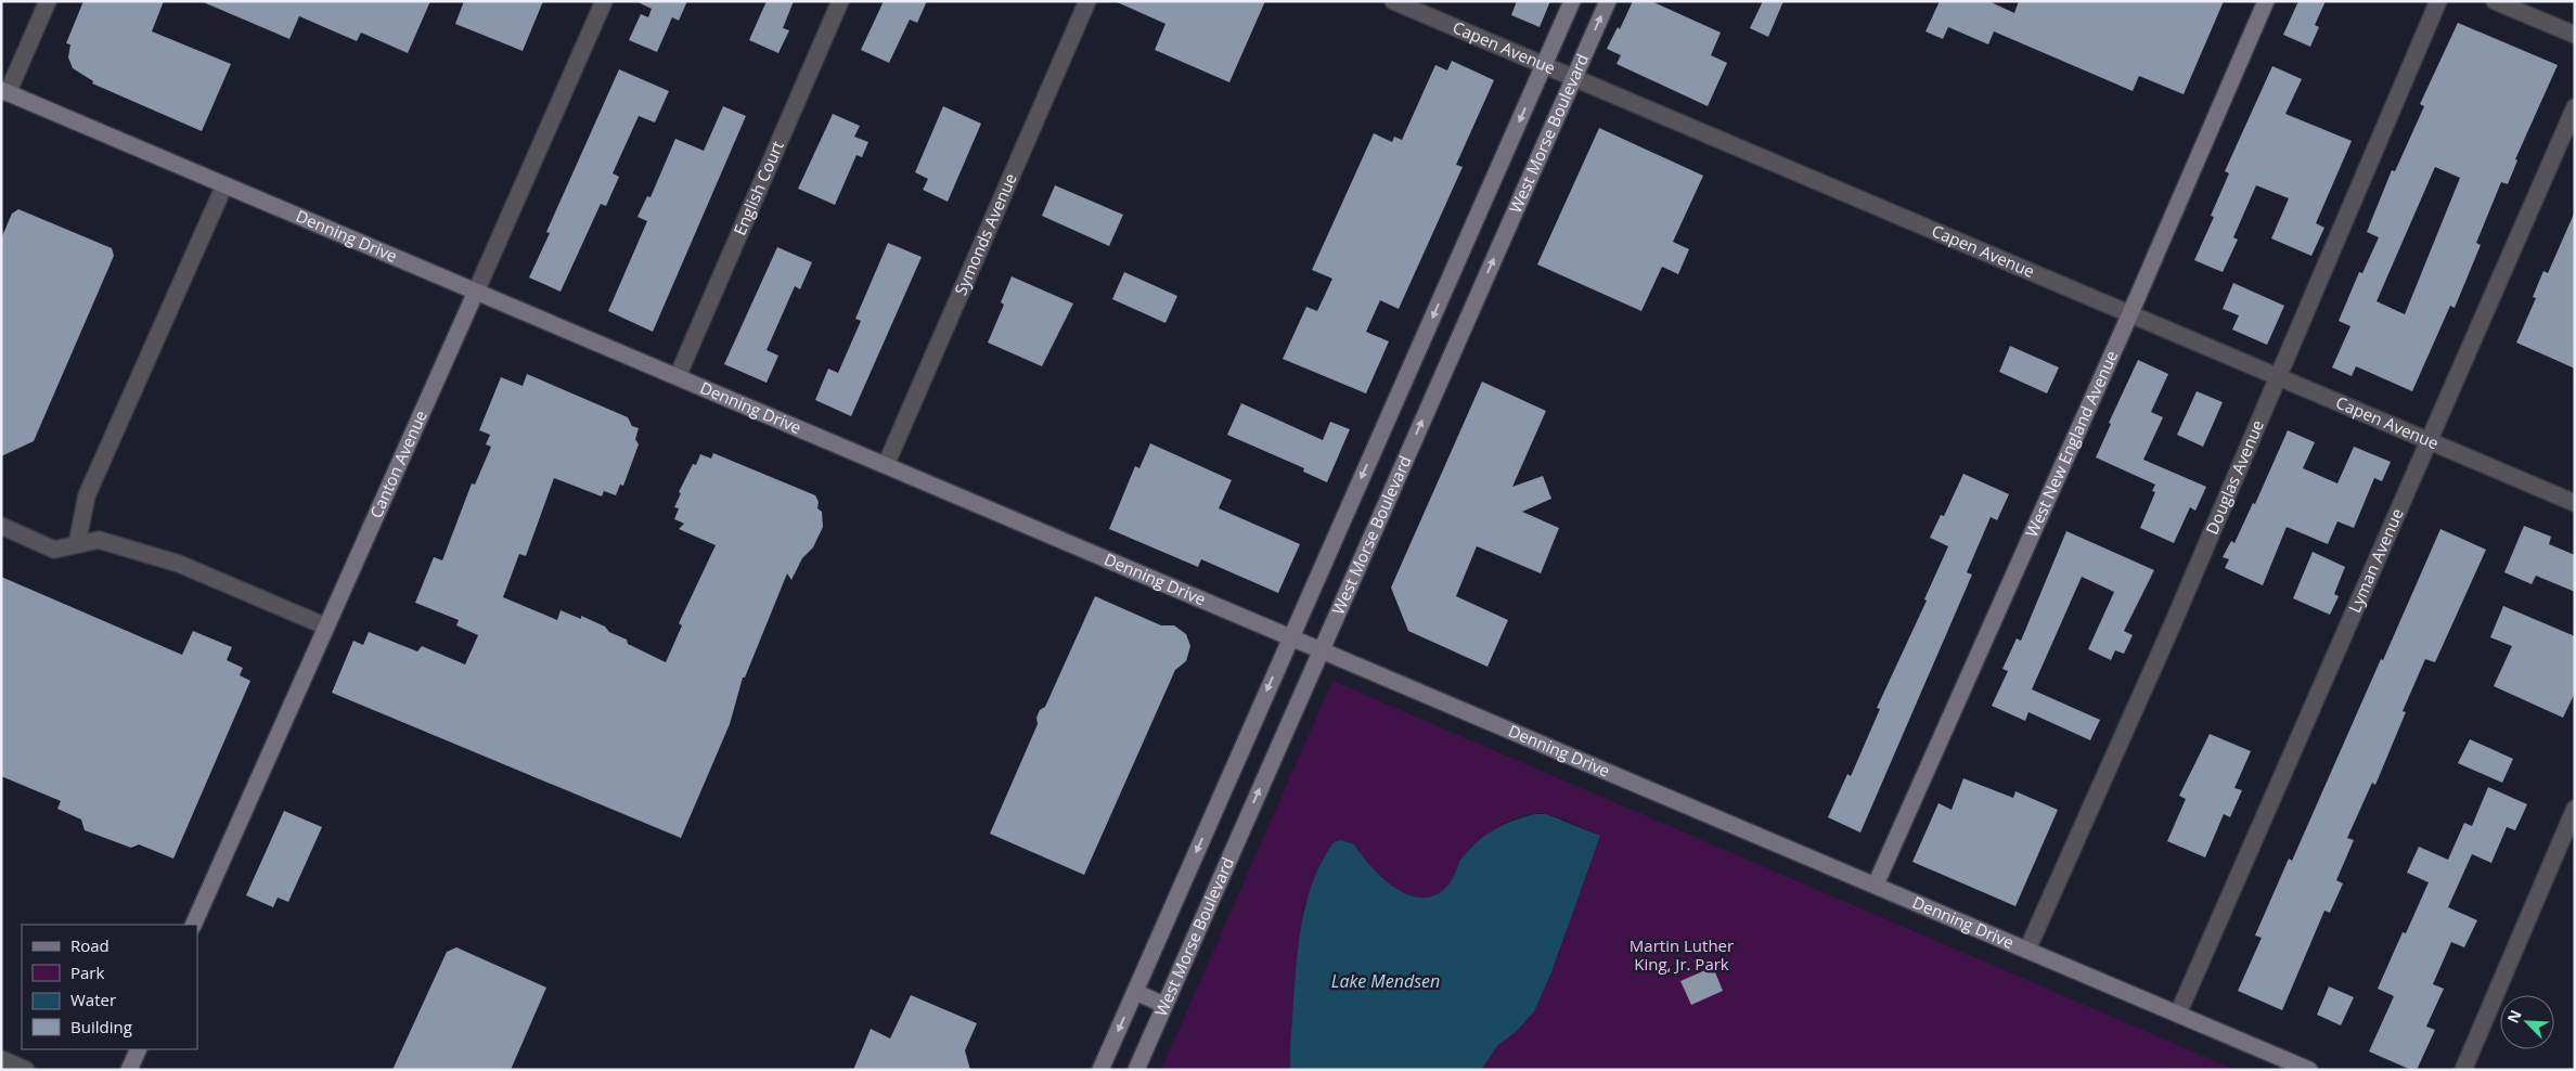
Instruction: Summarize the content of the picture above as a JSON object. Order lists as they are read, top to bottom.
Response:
{
  "streets": {
    "street": [
      "Capen Avenue",
      "West Morse Boulevard",
      "English Court",
      "Symonds Avenue",
      "Denning Drive",
      "West New England Avenue",
      "Canton Avenue",
      "Douglas Avenue",
      "Lyman Avenue"
    ]
  },
  "crossings": [
    ["Capen Avenue", "West Morse Boulevard"],
    ["Capen Avenue", "West New England Avenue"],
    ["Capen Avenue", "Douglas Avenue"],
    ["Capen Avenue", "Lyman Avenue"],
    ["West Morse Boulevard", "Denning Drive"],
    ["English Court", "Denning Drive"],
    ["Symonds Avenue", "Denning Drive"],
    ["Denning Drive", "West New England Avenue"],
    ["Denning Drive", "Canton Avenue"],
    ["Denning Drive", "Douglas Avenue"],
    ["Denning Drive", "Lyman Avenue"]
  ],
  "water": ["Lake Mendsen"],
  "parks": ["Martin Luther King, Jr. Park"],
  "legend": [
    "Road",
    "Park",
    "Water",
    "Building"
  ],
  "north": "top left"
}
